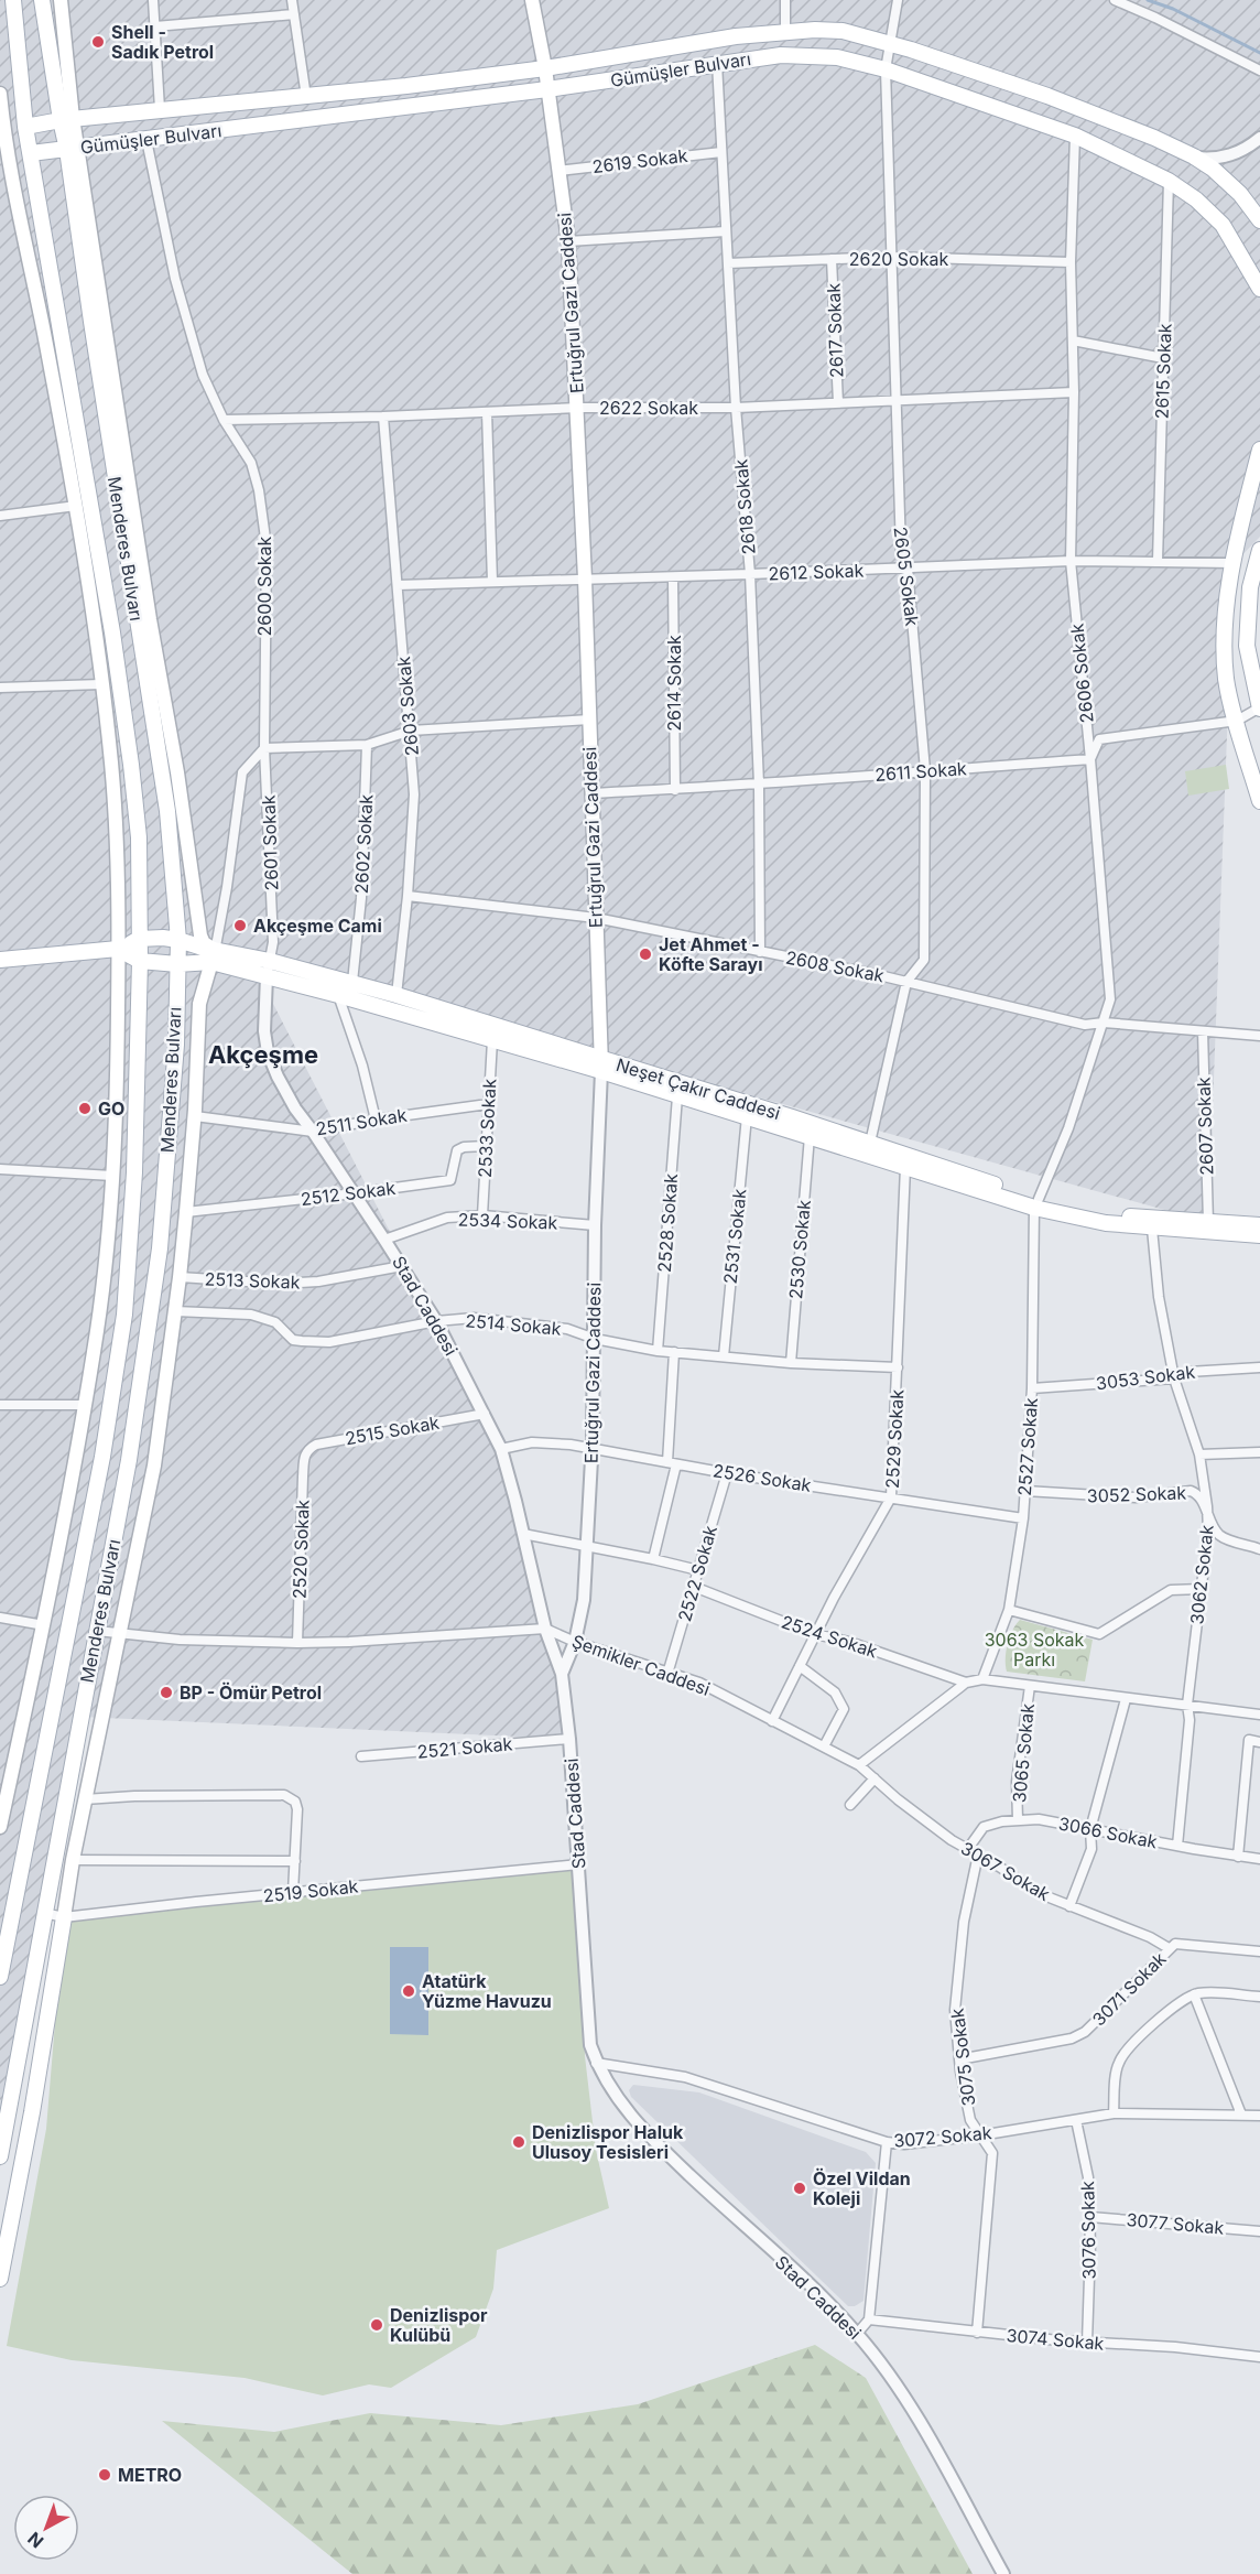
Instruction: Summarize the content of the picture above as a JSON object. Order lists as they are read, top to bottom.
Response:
{
  "streets": {
    "main road": [
      "Gümüşler Bulvarı",
      "Ertuğrul Gazi Caddesi",
      "Menderes Bulvarı",
      "Neşet Çakır Caddesi"
    ],
    "street": [
      "2619 Sokak",
      "2620 Sokak",
      "2617 Sokak",
      "2615 Sokak",
      "2622 Sokak",
      "2618 Sokak",
      "2612 Sokak",
      "2605 Sokak",
      "2600 Sokak",
      "2606 Sokak",
      "2614 Sokak",
      "2603 Sokak",
      "2611 Sokak",
      "2601 Sokak",
      "2602 Sokak",
      "2608 Sokak",
      "2511 Sokak",
      "2607 Sokak",
      "2533 Sokak",
      "2512 Sokak",
      "2534 Sokak",
      "2528 Sokak",
      "2531 Sokak",
      "2530 Sokak",
      "2513 Sokak",
      "Stad Caddesi",
      "2514 Sokak",
      "3053 Sokak",
      "2515 Sokak",
      "2529 Sokak",
      "2527 Sokak",
      "2526 Sokak",
      "3052 Sokak",
      "2520 Sokak",
      "2522 Sokak",
      "3062 Sokak",
      "2524 Sokak",
      "Şemikler Caddesi",
      "2521 Sokak",
      "3065 Sokak",
      "3066 Sokak",
      "3067 Sokak",
      "2519 Sokak",
      "3071 Sokak",
      "3075 Sokak",
      "3072 Sokak",
      "3077 Sokak",
      "3076 Sokak",
      "3074 Sokak"
    ]
  },
  "crossings": [
    ["Gümüşler Bulvarı", "Ertuğrul Gazi Caddesi"],
    ["Gümüşler Bulvarı", "2615 Sokak"],
    ["Gümüşler Bulvarı", "2618 Sokak"],
    ["Gümüşler Bulvarı", "Menderes Bulvarı"],
    ["Gümüşler Bulvarı", "2605 Sokak"],
    ["Gümüşler Bulvarı", "2600 Sokak"],
    ["Gümüşler Bulvarı", "2606 Sokak"],
    ["2619 Sokak", "Ertuğrul Gazi Caddesi"],
    ["2619 Sokak", "2618 Sokak"],
    ["2620 Sokak", "2617 Sokak"],
    ["2620 Sokak", "2618 Sokak"],
    ["2620 Sokak", "2605 Sokak"],
    ["2620 Sokak", "2606 Sokak"],
    ["Ertuğrul Gazi Caddesi", "2622 Sokak"],
    ["Ertuğrul Gazi Caddesi", "2612 Sokak"],
    ["Ertuğrul Gazi Caddesi", "2611 Sokak"],
    ["Ertuğrul Gazi Caddesi", "2608 Sokak"],
    ["Ertuğrul Gazi Caddesi", "Neşet Çakır Caddesi"],
    ["Ertuğrul Gazi Caddesi", "2534 Sokak"],
    ["Ertuğrul Gazi Caddesi", "Stad Caddesi"],
    ["Ertuğrul Gazi Caddesi", "2514 Sokak"],
    ["Ertuğrul Gazi Caddesi", "2526 Sokak"],
    ["Ertuğrul Gazi Caddesi", "Şemikler Caddesi"],
    ["2617 Sokak", "2622 Sokak"],
    ["2615 Sokak", "2612 Sokak"],
    ["2622 Sokak", "2618 Sokak"],
    ["2622 Sokak", "2605 Sokak"],
    ["2622 Sokak", "2600 Sokak"],
    ["2622 Sokak", "2606 Sokak"],
    ["2622 Sokak", "2603 Sokak"],
    ["2618 Sokak", "2612 Sokak"],
    ["2618 Sokak", "2611 Sokak"],
    ["2618 Sokak", "2608 Sokak"],
    ["Menderes Bulvarı", "Neşet Çakır Caddesi"],
    ["Menderes Bulvarı", "Şemikler Caddesi"],
    ["Menderes Bulvarı", "2519 Sokak"],
    ["2612 Sokak", "2605 Sokak"],
    ["2612 Sokak", "2606 Sokak"],
    ["2612 Sokak", "2614 Sokak"],
    ["2612 Sokak", "2603 Sokak"],
    ["2605 Sokak", "2611 Sokak"],
    ["2605 Sokak", "2608 Sokak"],
    ["2605 Sokak", "Neşet Çakır Caddesi"],
    ["2600 Sokak", "2601 Sokak"],
    ["2606 Sokak", "2611 Sokak"],
    ["2606 Sokak", "2608 Sokak"],
    ["2606 Sokak", "Neşet Çakır Caddesi"],
    ["2606 Sokak", "2527 Sokak"],
    ["2614 Sokak", "2611 Sokak"],
    ["2603 Sokak", "2608 Sokak"],
    ["2603 Sokak", "Neşet Çakır Caddesi"],
    ["2601 Sokak", "Neşet Çakır Caddesi"],
    ["2601 Sokak", "Stad Caddesi"],
    ["2602 Sokak", "Neşet Çakır Caddesi"],
    ["2608 Sokak", "2607 Sokak"],
    ["Neşet Çakır Caddesi", "2607 Sokak"],
    ["Neşet Çakır Caddesi", "2533 Sokak"],
    ["Neşet Çakır Caddesi", "2528 Sokak"],
    ["Neşet Çakır Caddesi", "2531 Sokak"],
    ["Neşet Çakır Caddesi", "2530 Sokak"],
    ["Neşet Çakır Caddesi", "Stad Caddesi"],
    ["Neşet Çakır Caddesi", "2529 Sokak"],
    ["Neşet Çakır Caddesi", "2527 Sokak"],
    ["Neşet Çakır Caddesi", "3062 Sokak"],
    ["2511 Sokak", "2533 Sokak"],
    ["2511 Sokak", "Stad Caddesi"],
    ["2533 Sokak", "2512 Sokak"],
    ["2533 Sokak", "2534 Sokak"],
    ["2512 Sokak", "Stad Caddesi"],
    ["2534 Sokak", "Stad Caddesi"],
    ["2528 Sokak", "2514 Sokak"],
    ["2531 Sokak", "2514 Sokak"],
    ["2530 Sokak", "2514 Sokak"],
    ["2513 Sokak", "Stad Caddesi"],
    ["Stad Caddesi", "2514 Sokak"],
    ["Stad Caddesi", "2515 Sokak"],
    ["Stad Caddesi", "2526 Sokak"],
    ["Stad Caddesi", "Şemikler Caddesi"],
    ["Stad Caddesi", "2521 Sokak"],
    ["Stad Caddesi", "2519 Sokak"],
    ["Stad Caddesi", "3072 Sokak"],
    ["2514 Sokak", "2529 Sokak"],
    ["3053 Sokak", "2527 Sokak"],
    ["3053 Sokak", "3062 Sokak"],
    ["2515 Sokak", "2520 Sokak"],
    ["2529 Sokak", "2526 Sokak"],
    ["2529 Sokak", "2524 Sokak"],
    ["2529 Sokak", "Şemikler Caddesi"],
    ["2527 Sokak", "2526 Sokak"],
    ["2527 Sokak", "3052 Sokak"],
    ["2526 Sokak", "2522 Sokak"],
    ["3052 Sokak", "3062 Sokak"],
    ["2520 Sokak", "Şemikler Caddesi"],
    ["2522 Sokak", "2524 Sokak"],
    ["2522 Sokak", "Şemikler Caddesi"],
    ["3062 Sokak", "3066 Sokak"],
    ["Şemikler Caddesi", "3067 Sokak"],
    ["3065 Sokak", "3066 Sokak"],
    ["3066 Sokak", "3067 Sokak"],
    ["3067 Sokak", "3071 Sokak"],
    ["3067 Sokak", "3075 Sokak"],
    ["3071 Sokak", "3075 Sokak"],
    ["3075 Sokak", "3072 Sokak"],
    ["3075 Sokak", "3074 Sokak"],
    ["3072 Sokak", "3076 Sokak"],
    ["3077 Sokak", "3076 Sokak"],
    ["3076 Sokak", "3074 Sokak"]
  ],
  "districts": ["Akçeşme"],
  "parks": ["3063 Sokak Parkı"],
  "places": [
    "Shell - Sadık Petrol",
    "Akçeşme Cami",
    "Jet Ahmet - Köfte Sarayı",
    "GO",
    "BP - Ömür Petrol",
    "Atatürk Yüzme Havuzu",
    "Denizlispor Haluk Ulusoy Tesisleri",
    "Özel Vildan Koleji",
    "Denizlispor Kulübü",
    "METRO"
  ],
  "north": "bottom left"
}
